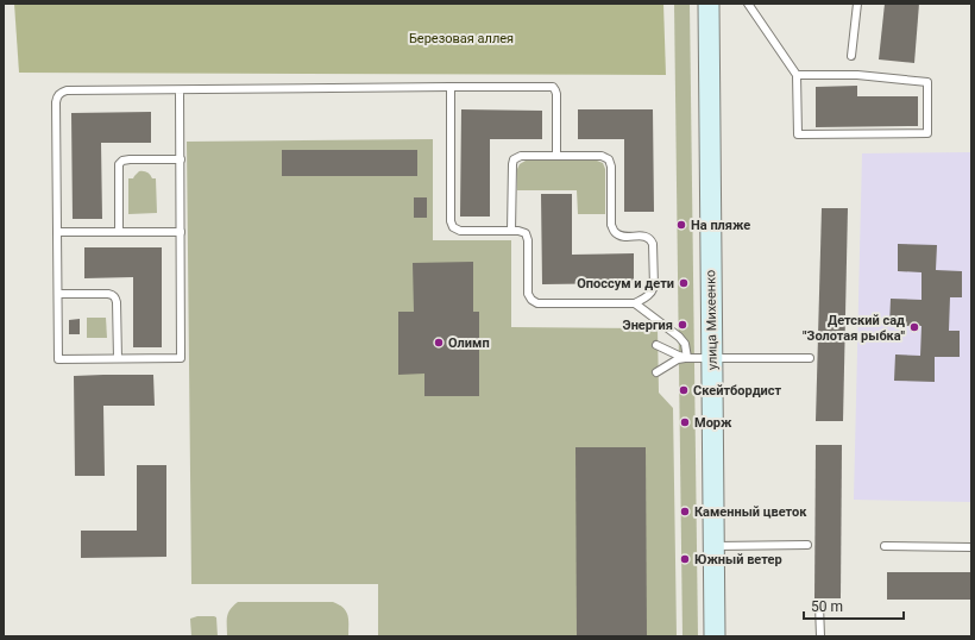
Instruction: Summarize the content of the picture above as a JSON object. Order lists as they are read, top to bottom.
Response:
{
  "streets": {
    "street": ["улица Михеенко"]
  },
  "parks": ["Березовая аллея"],
  "places": [
    "На пляже",
    "Опоссум и дети",
    "Энергия",
    "Детский сад \"Золотая рыбка\"",
    "Олимп",
    "Скейтбордист",
    "Морж",
    "Каменный цветок",
    "Южный ветер"
  ],
  "scale_bar": "50 m"
}
